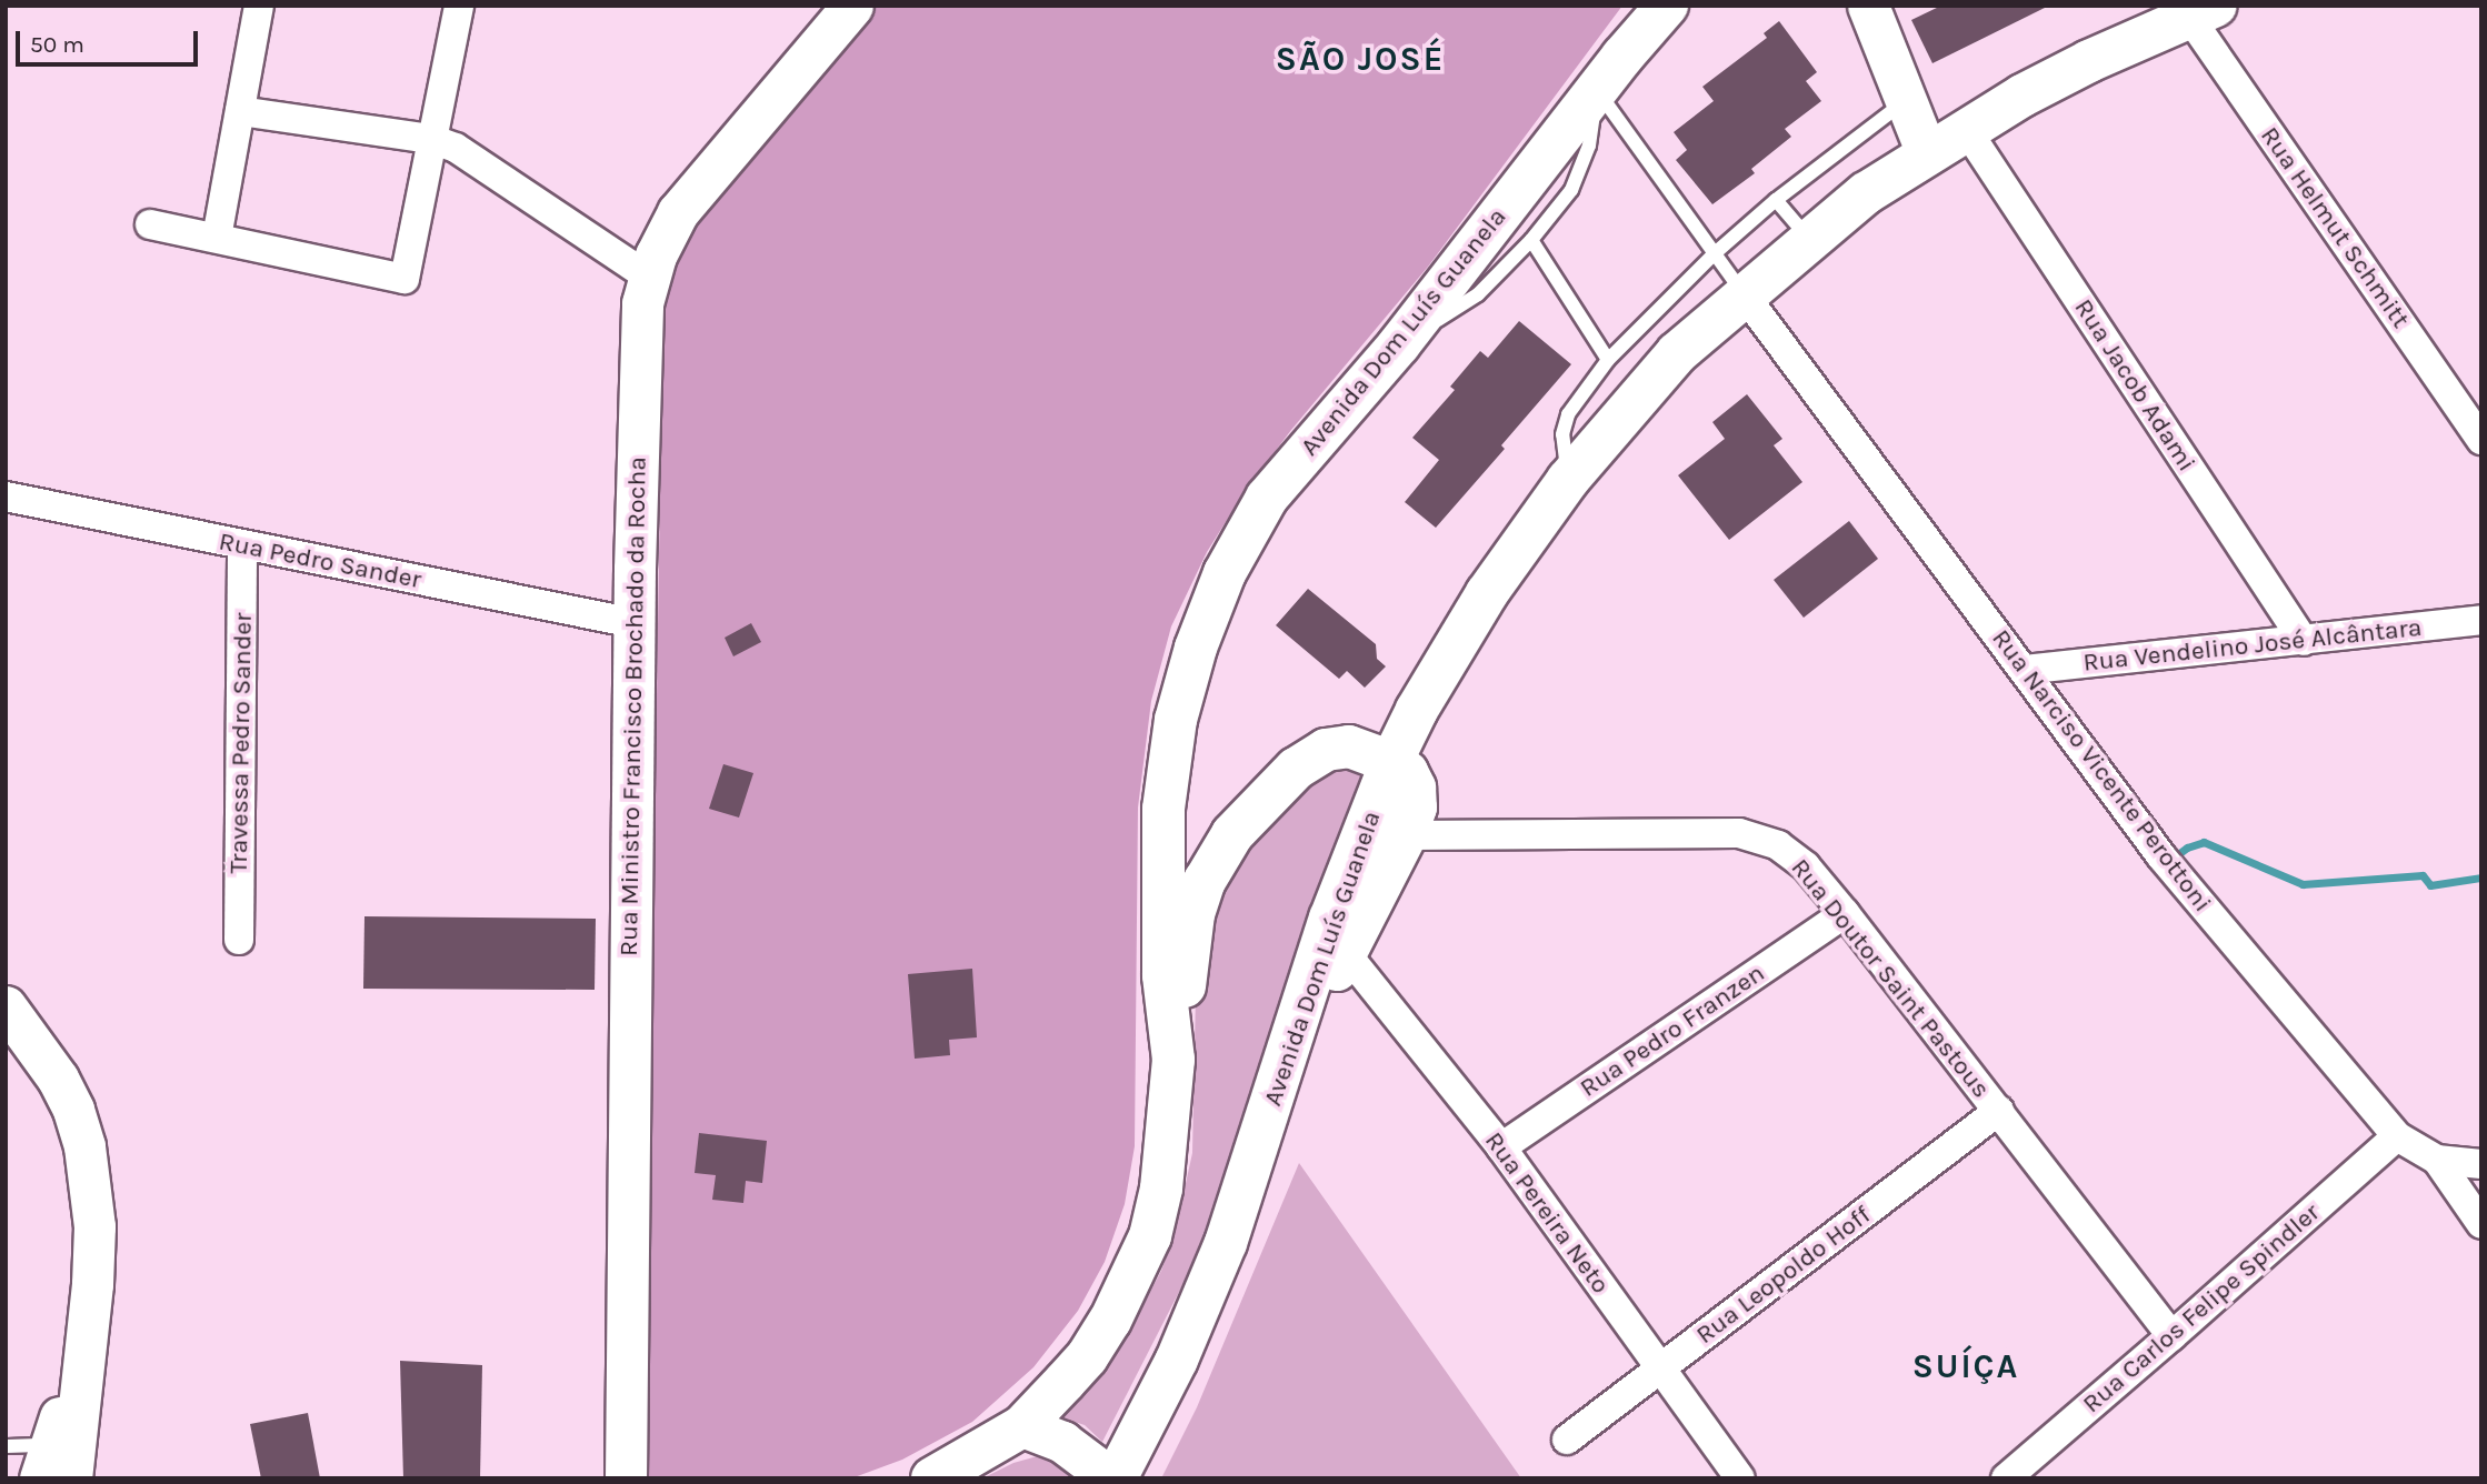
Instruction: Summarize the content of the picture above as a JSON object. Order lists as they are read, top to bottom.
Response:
{
  "streets": {
    "main road": ["Avenida Dom Luís Guanela"],
    "street": [
      "Rua Helmut Schmitt",
      "Rua Jacob Adami",
      "Rua Pedro Sander",
      "Rua Vendelino José Alcântara",
      "Rua Ministro Francisco Brochado da Rocha",
      "Travessa Pedro Sander",
      "Rua Narciso Vicente Perottoni",
      "Rua Doutor Saint Pastous",
      "Rua Pedro Franzen",
      "Rua Pereira Neto",
      "Rua Leopoldo Hoff",
      "Rua Carlos Felipe Spindler"
    ]
  },
  "crossings": [
    ["Rua Helmut Schmitt", "Avenida Dom Luís Guanela"],
    ["Avenida Dom Luís Guanela", "Rua Jacob Adami"],
    ["Avenida Dom Luís Guanela", "Rua Narciso Vicente Perottoni"],
    ["Rua Jacob Adami", "Rua Vendelino José Alcântara"],
    ["Rua Pedro Sander", "Rua Ministro Francisco Brochado da Rocha"],
    ["Rua Pedro Sander", "Travessa Pedro Sander"],
    ["Rua Vendelino José Alcântara", "Rua Narciso Vicente Perottoni"],
    ["Rua Narciso Vicente Perottoni", "Rua Carlos Felipe Spindler"],
    ["Rua Doutor Saint Pastous", "Rua Pedro Franzen"],
    ["Rua Doutor Saint Pastous", "Rua Leopoldo Hoff"],
    ["Rua Doutor Saint Pastous", "Rua Carlos Felipe Spindler"],
    ["Rua Pedro Franzen", "Rua Pereira Neto"],
    ["Rua Pereira Neto", "Rua Leopoldo Hoff"]
  ],
  "districts": ["SÃO JOSÉ", "SUÍÇA"],
  "scale_bar": "50 m"
}
